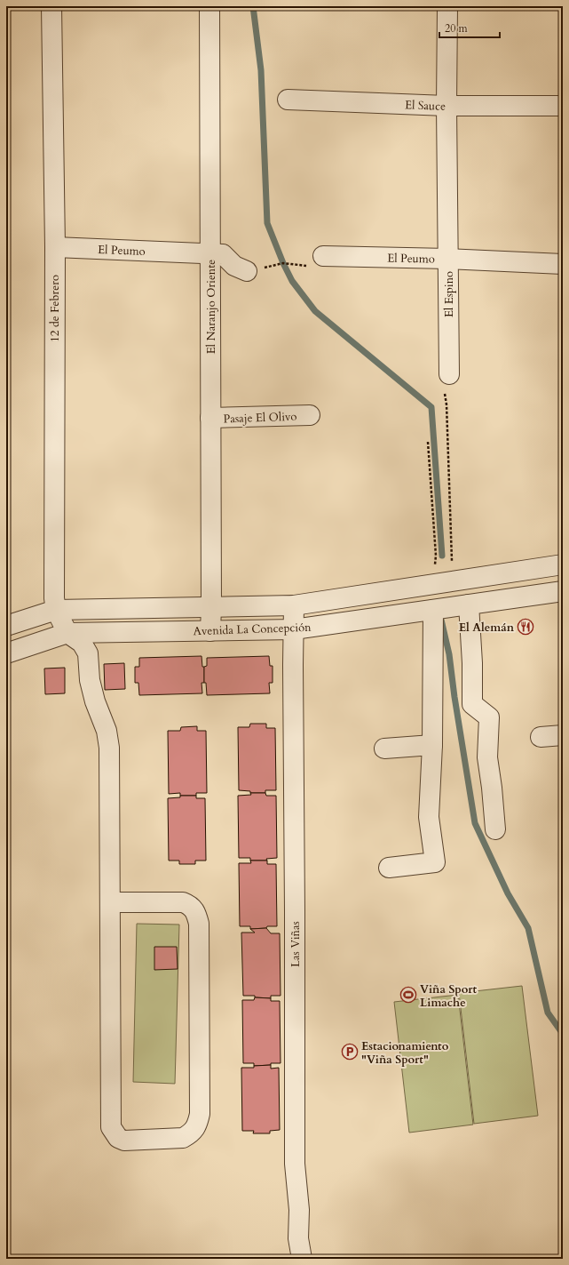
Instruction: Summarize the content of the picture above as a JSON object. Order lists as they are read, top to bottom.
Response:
{
  "streets": {
    "street": [
      "El Sauce",
      "El Peumo",
      "El Espino",
      "El Naranjo Oriente",
      "12 de Febrero",
      "Pasaje El Olivo",
      "Avenida La Concepción",
      "Las Viñas"
    ]
  },
  "crossings": [
    ["El Sauce", "El Espino"],
    ["El Peumo", "El Espino"],
    ["El Peumo", "El Naranjo Oriente"],
    ["El Peumo", "12 de Febrero"],
    ["El Naranjo Oriente", "Pasaje El Olivo"],
    ["El Naranjo Oriente", "Avenida La Concepción"],
    ["12 de Febrero", "Avenida La Concepción"],
    ["Avenida La Concepción", "Las Viñas"]
  ],
  "places": {
    "restaurant": ["El Alemán"],
    "sports": ["Viña Sport Limache"],
    "parking": ["Estacionamiento \"Viña Sport\""]
  },
  "scale_bar": "20 m"
}
